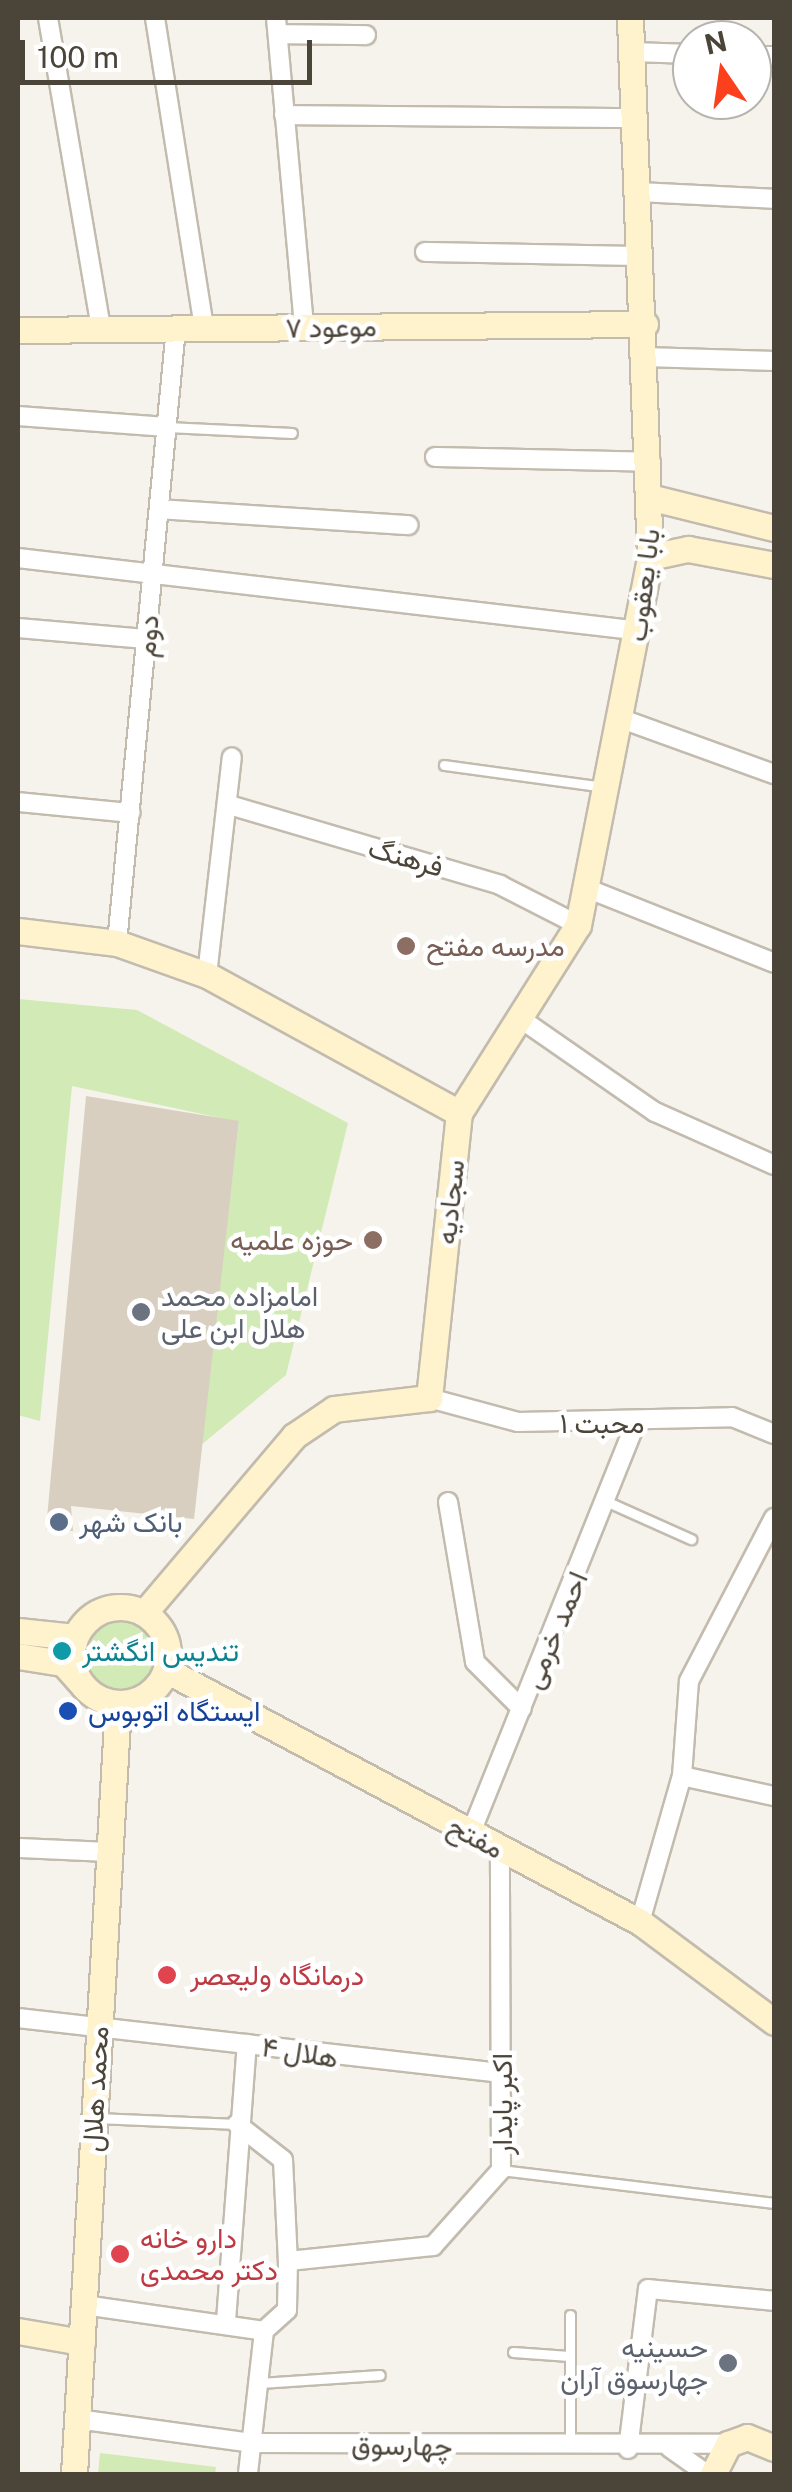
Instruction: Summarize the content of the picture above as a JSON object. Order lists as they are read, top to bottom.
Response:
{
  "streets": {
    "main road": [
      "موعود ۷",
      "بابا یعقوب",
      "سجادیه",
      "مفتح",
      "محمد هلال"
    ],
    "street": [
      "دوم",
      "فرهنگ",
      "محبت ۱",
      "احمد خرمی",
      "هلال ۴",
      "اکبر پایدار",
      "چهارسوق"
    ]
  },
  "crossings": [
    ["موعود ۷", "بابا یعقوب"],
    ["موعود ۷", "دوم"],
    ["بابا یعقوب", "فرهنگ"],
    ["بابا یعقوب", "سجادیه"],
    ["سجادیه", "محبت ۱"],
    ["محبت ۱", "احمد خرمی"],
    ["احمد خرمی", "مفتح"],
    ["مفتح", "محمد هلال"],
    ["مفتح", "اکبر پایدار"],
    ["هلال ۴", "محمد هلال"],
    ["هلال ۴", "اکبر پایدار"],
    ["محمد هلال", "چهارسوق"]
  ],
  "places": [
    "مدرسه مفتح",
    "حوزه علمیه",
    "امامزاده محمد هلال ابن علی",
    "بانک شهر",
    "تندیس انگشتر",
    "ایستگاه اتوبوس",
    "درمانگاه ولیعصر",
    "دارو خانه دکتر محمدی",
    "حسینیه جهارسوق آران"
  ],
  "scale_bar": "100 m",
  "north": "top"
}
